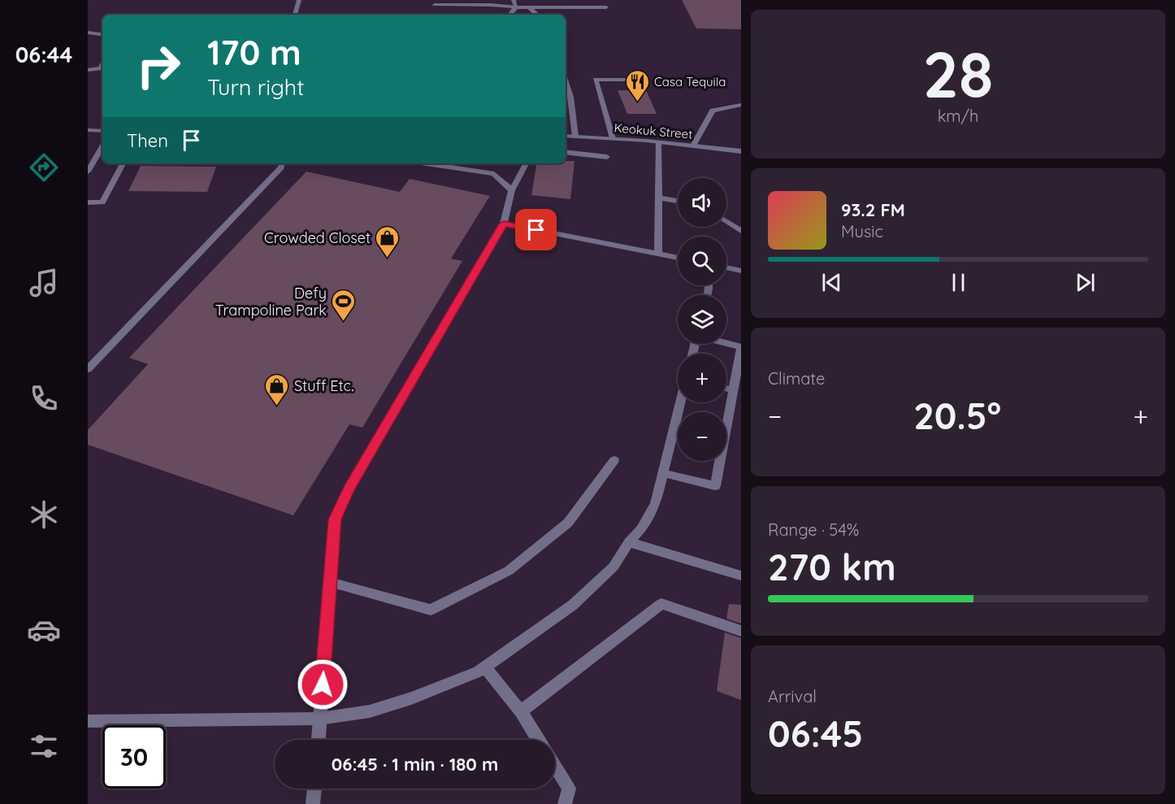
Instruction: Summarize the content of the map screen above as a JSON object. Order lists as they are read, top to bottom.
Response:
{
  "streets": {
    "street": ["Keokuk Street"]
  },
  "places": {
    "restaurant": ["Casa Tequila"],
    "shop": ["Crowded Closet", "Stuff Etc."],
    "sports": ["Defy Trampoline Park"]
  },
  "page": {
    "tabs": "06:44",
    "tile": [
      ["28", "km/h"],
      "Climate",
      ["Range · 54%", "270 km"],
      ["Arrival", "06:45"]
    ],
    "turn": ["170 m", "Turn right"],
    "then": "Then",
    "map_buttons": ["+", "−"],
    "song": ["93.2 FM", "Music"],
    "heat": ["−", "20.5°", "+"],
    "limit": "30",
    "trip": "06:45 · 1 min · 180 m"
  }
}
